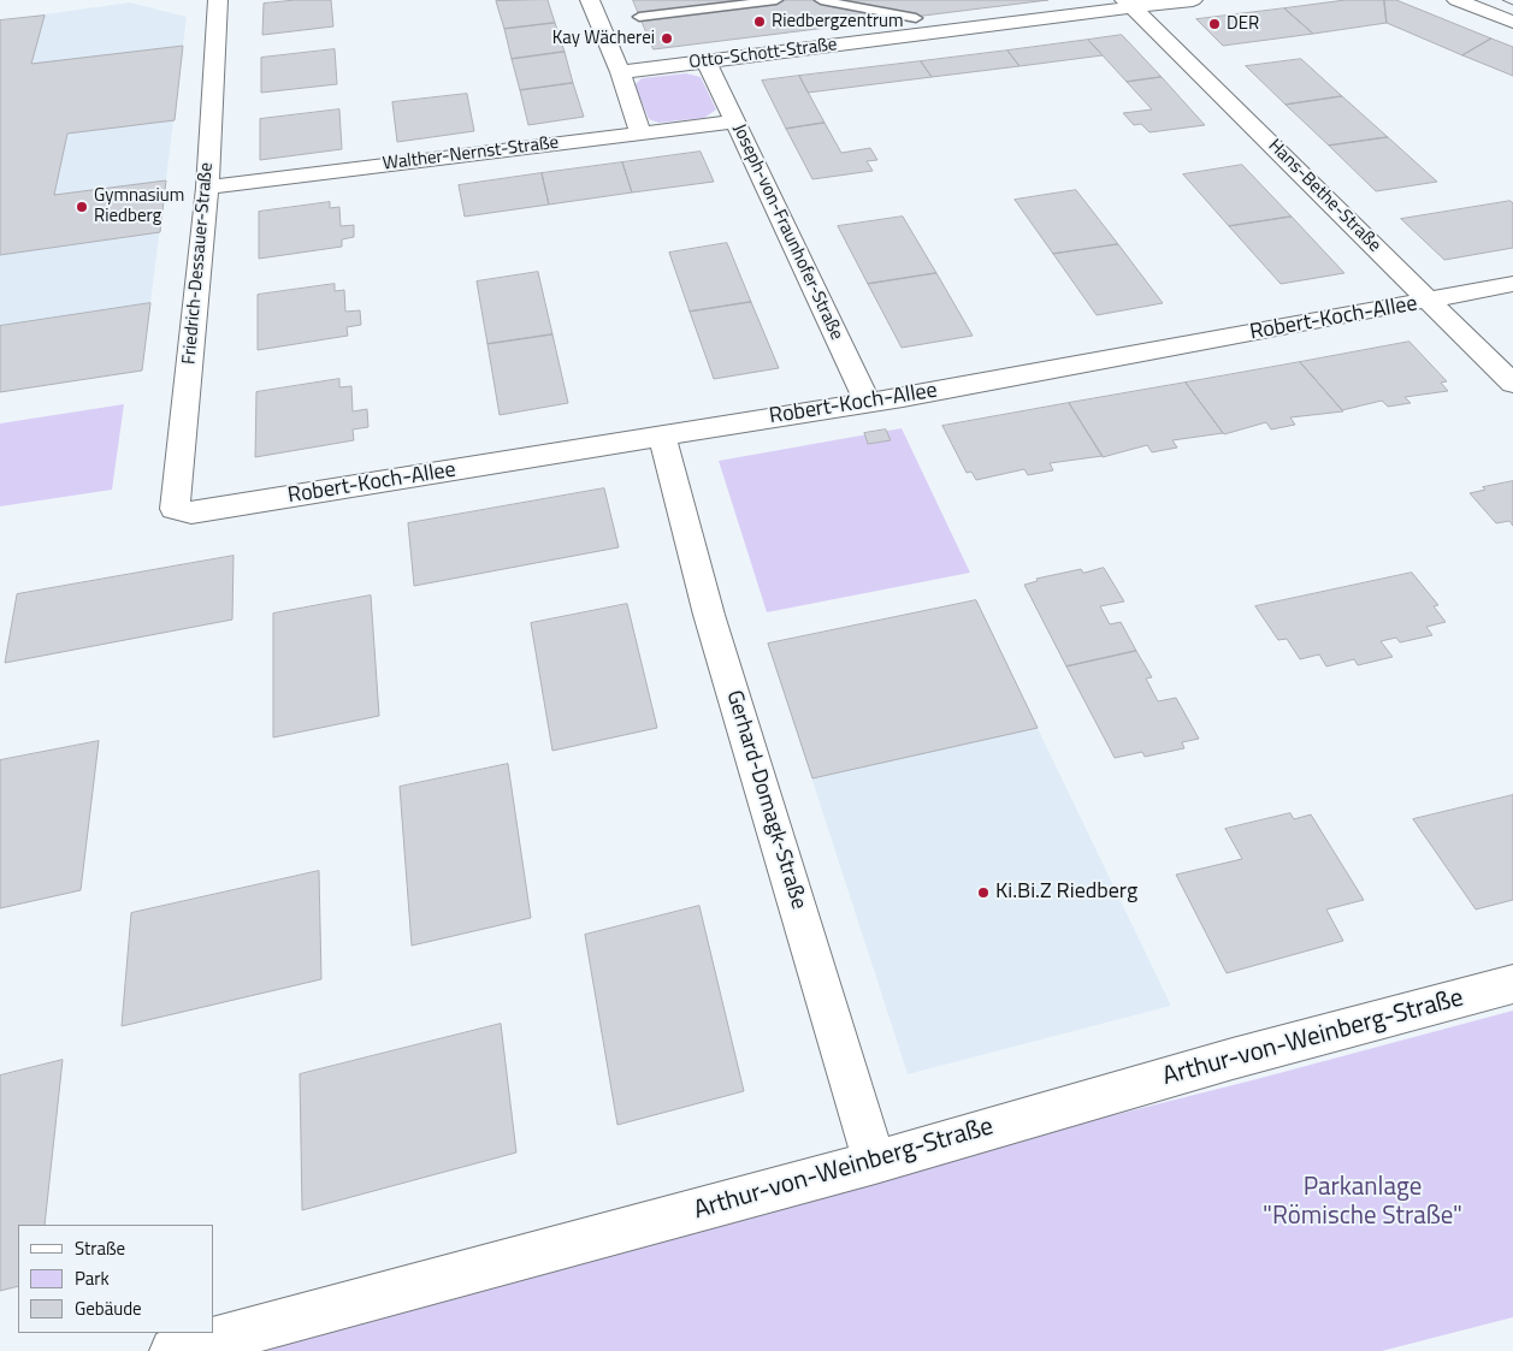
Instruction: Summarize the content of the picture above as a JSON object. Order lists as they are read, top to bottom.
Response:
{
  "streets": {
    "street": [
      "Otto-Schott-Straße",
      "Walther-Nernst-Straße",
      "Hans-Bethe-Straße",
      "Joseph-von-Fraunhofer-Straße",
      "Friedrich-Dessauer-Straße",
      "Robert-Koch-Allee",
      "Gerhard-Domagk-Straße",
      "Arthur-von-Weinberg-Straße"
    ]
  },
  "crossings": [
    ["Otto-Schott-Straße", "Hans-Bethe-Straße"],
    ["Otto-Schott-Straße", "Joseph-von-Fraunhofer-Straße"],
    ["Walther-Nernst-Straße", "Joseph-von-Fraunhofer-Straße"],
    ["Walther-Nernst-Straße", "Friedrich-Dessauer-Straße"],
    ["Hans-Bethe-Straße", "Robert-Koch-Allee"],
    ["Joseph-von-Fraunhofer-Straße", "Robert-Koch-Allee"],
    ["Friedrich-Dessauer-Straße", "Robert-Koch-Allee"],
    ["Robert-Koch-Allee", "Gerhard-Domagk-Straße"],
    ["Gerhard-Domagk-Straße", "Arthur-von-Weinberg-Straße"]
  ],
  "parks": ["Parkanlage \"Römische Straße\""],
  "places": [
    "Riedbergzentrum",
    "DER",
    "Kay Wächerei",
    "Gymnasium Riedberg",
    "Ki.Bi.Z Riedberg"
  ],
  "legend": ["Straße", "Park", "Gebäude"]
}
